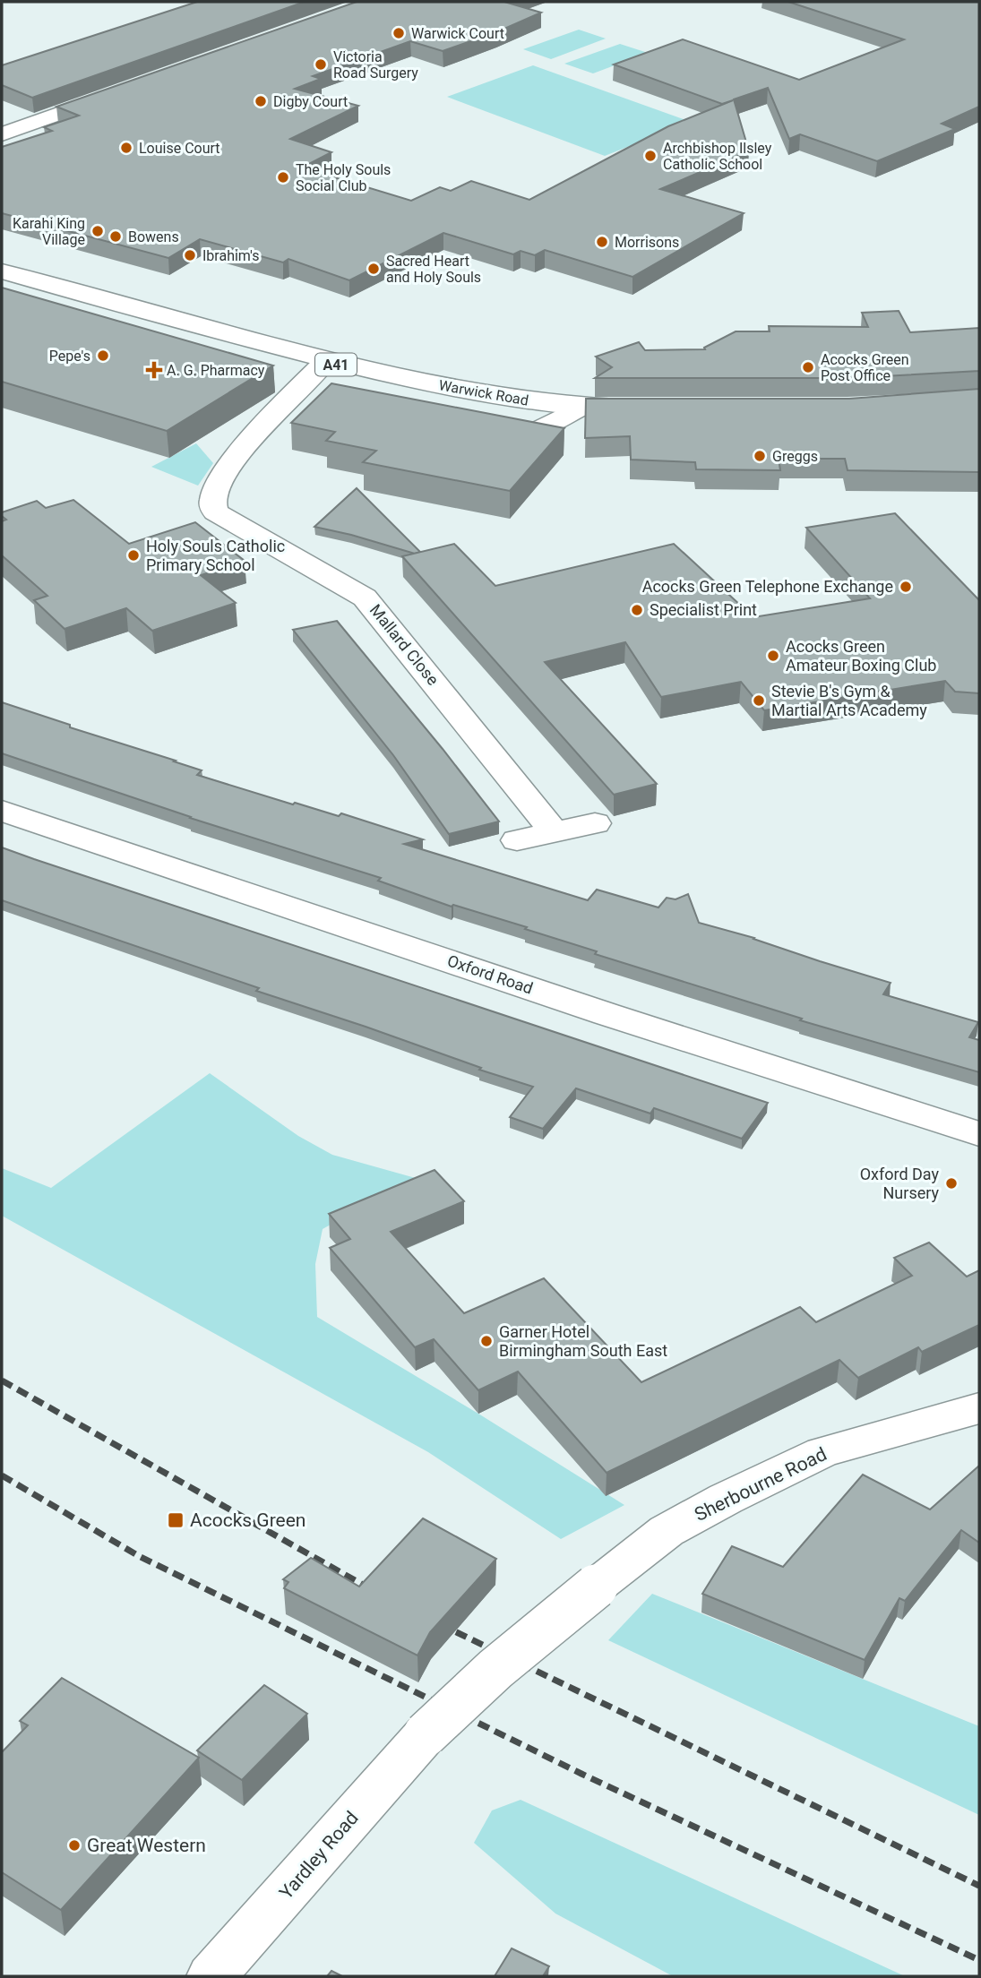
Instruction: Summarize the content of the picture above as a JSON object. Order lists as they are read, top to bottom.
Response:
{
  "streets": {
    "main road": [
      "A41",
      "Warwick Road",
      "Mallard Close",
      "Oxford Road",
      "Sherbourne Road",
      "Yardley Road"
    ]
  },
  "crossings": [
    ["Warwick Road", "Mallard Close"],
    ["Sherbourne Road", "Yardley Road"]
  ],
  "places": {
    "other": [
      "Warwick Court",
      "Victoria Road Surgery",
      "Digby Court",
      "Louise Court",
      "Archbishop Ilsley Catholic School",
      "The Holy Souls Social Club",
      "Karahi King Village",
      "Bowens",
      "Morrisons",
      "Ibrahim's",
      "Sacred Heart and Holy Souls",
      "Pepe's",
      "Acocks Green Post Office",
      "Greggs",
      "Holy Souls Catholic Primary School",
      "Acocks Green Telephone Exchange",
      "Specialist Print",
      "Acocks Green Amateur Boxing Club",
      "Stevie B's Gym & Martial Arts Academy",
      "Oxford Day Nursery",
      "Garner Hotel Birmingham South East",
      "Great Western"
    ],
    "health": ["A. G. Pharmacy"],
    "transit": ["Acocks Green"]
  }
}
